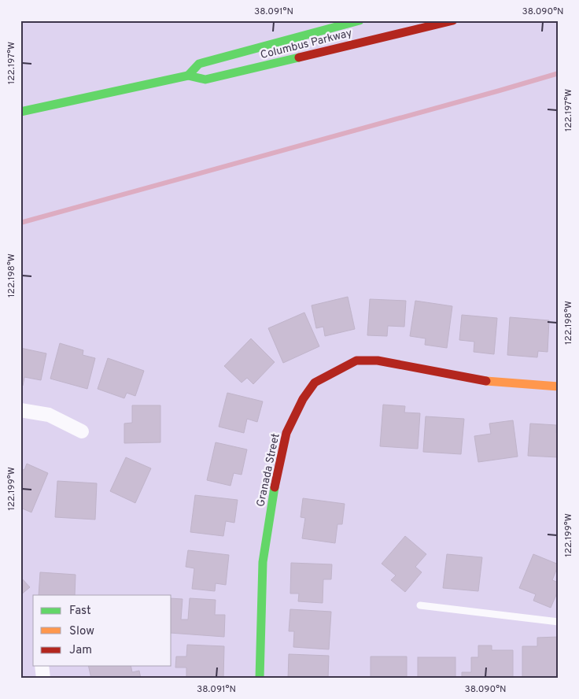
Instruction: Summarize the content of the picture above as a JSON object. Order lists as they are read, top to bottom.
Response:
{
  "streets": {
    "main road": ["Columbus Parkway", "Granada Street"]
  },
  "legend": ["Fast", "Slow", "Jam"],
  "coordinates": [
    "38.091°N",
    "38.090°N",
    "122.197°W",
    "122.198°W",
    "122.199°W"
  ]
}
